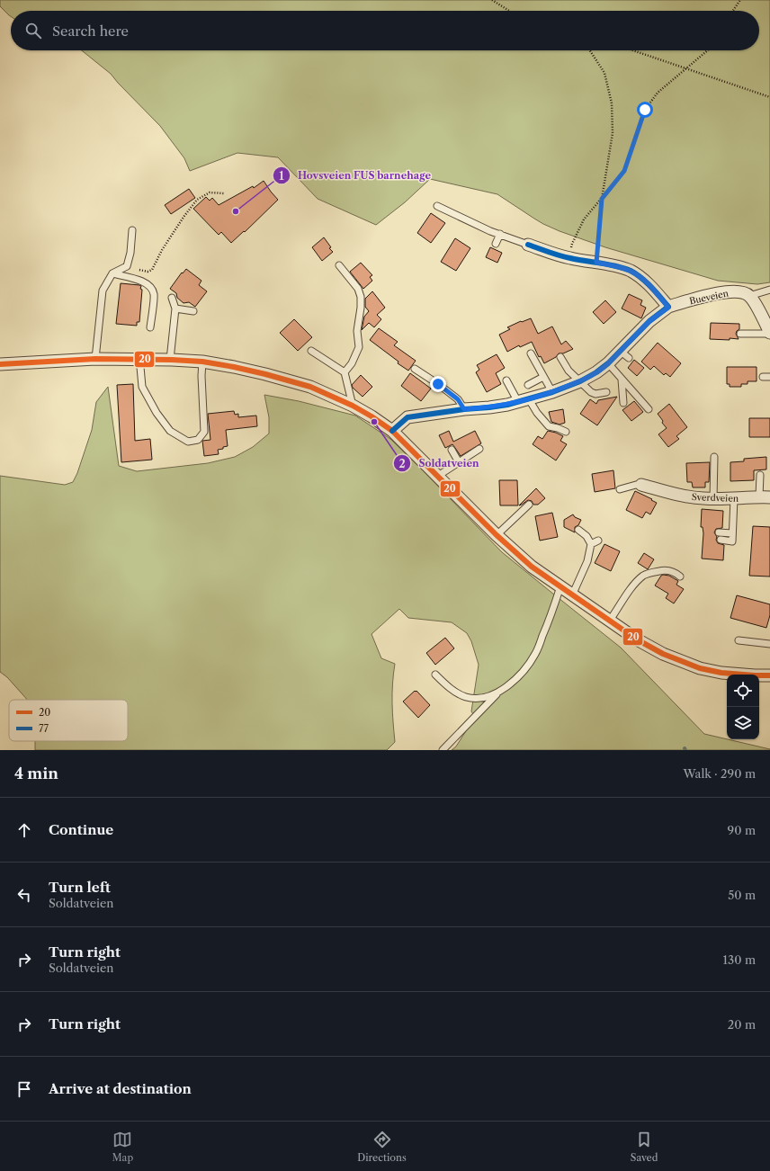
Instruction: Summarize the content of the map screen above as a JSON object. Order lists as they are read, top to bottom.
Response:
{
  "streets": {
    "street": ["Bueveien", "Sverdveien"]
  },
  "places": ["Hovsveien FUS barnehage", "Soldatveien"],
  "lines": ["transit line 77", "transit line 20"],
  "legend": ["20", "77"],
  "page": {
    "search": "Search here",
    "heading": ["4 min", "Walk · 290 m"],
    "list": [
      ["Continue", "90 m"],
      ["Turn left", "Soldatveien", "50 m"],
      ["Turn right", "Soldatveien", "130 m"],
      ["Turn right", "20 m"],
      "Arrive at destination"
    ],
    "nav": ["Map", "Directions", "Saved"]
  }
}
